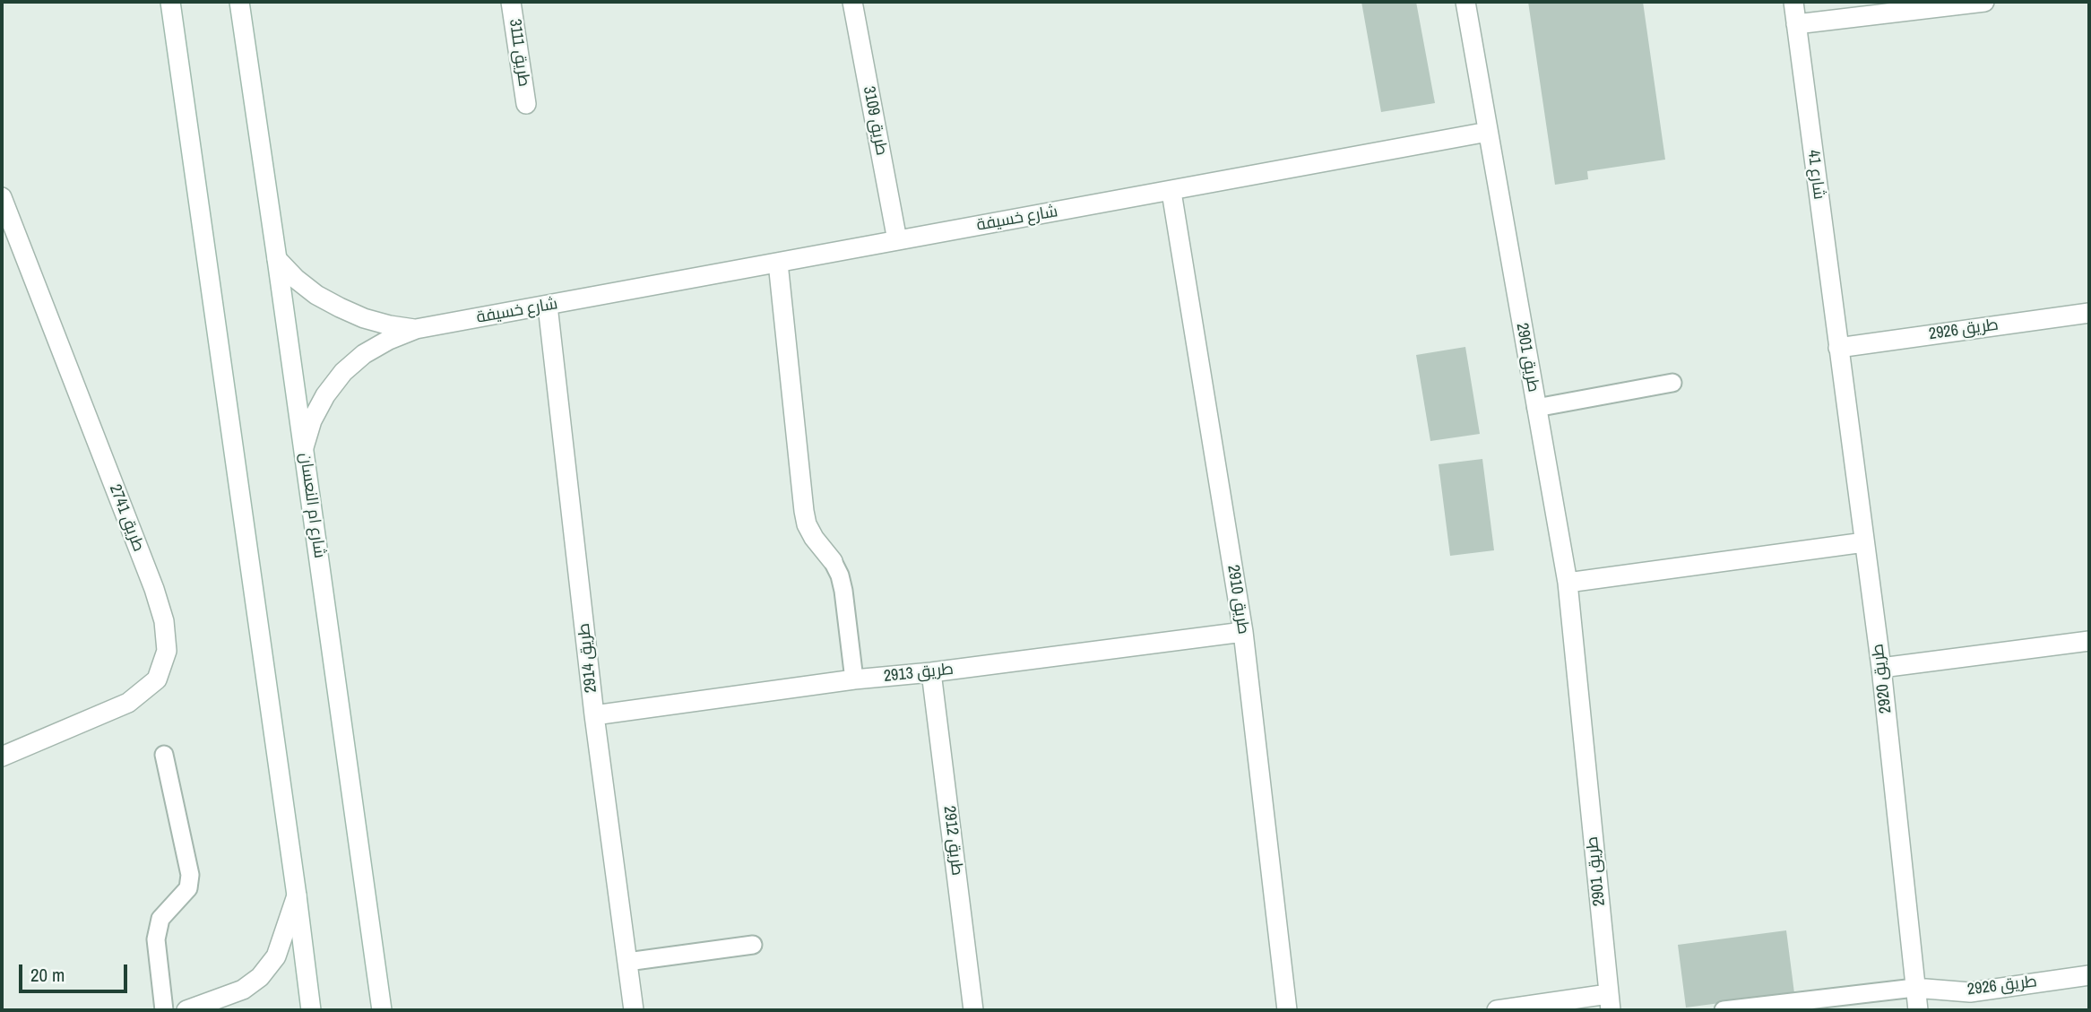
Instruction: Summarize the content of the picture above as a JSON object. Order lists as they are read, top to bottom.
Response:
{
  "streets": {
    "street": [
      "طريق 3111",
      "طريق 3109",
      "شارع 41",
      "شارع خسيفة",
      "طريق 2926",
      "طريق 2901",
      "شارع ام النعسان",
      "طريق 2741",
      "طريق 2910",
      "طريق 2914",
      "طريق 2913",
      "طريق 2920",
      "طريق 2912"
    ]
  },
  "crossings": [
    ["طريق 3109", "شارع خسيفة"],
    ["شارع 41", "طريق 2926"],
    ["شارع 41", "طريق 2920"],
    ["شارع خسيفة", "طريق 2901"],
    ["شارع خسيفة", "شارع ام النعسان"],
    ["شارع خسيفة", "طريق 2910"],
    ["شارع خسيفة", "طريق 2914"],
    ["طريق 2926", "طريق 2920"],
    ["طريق 2910", "طريق 2913"],
    ["طريق 2914", "طريق 2913"],
    ["طريق 2913", "طريق 2912"]
  ],
  "scale_bar": "20 m"
}
